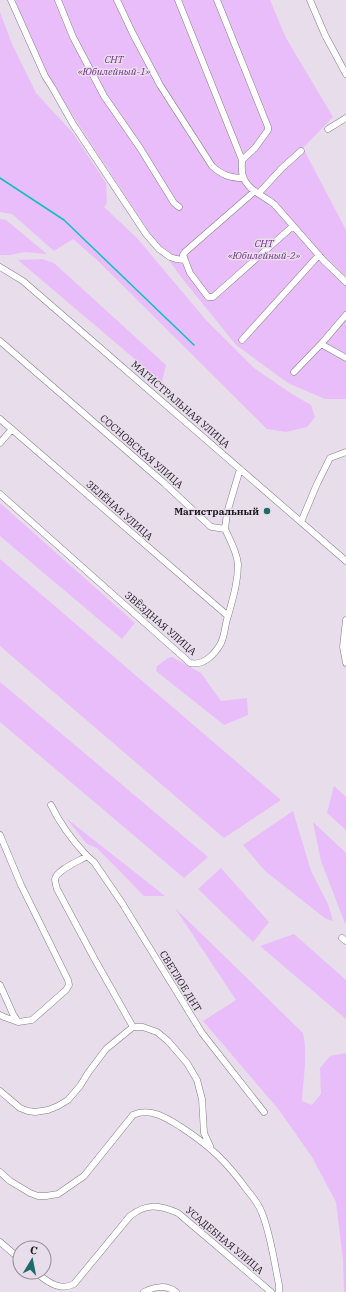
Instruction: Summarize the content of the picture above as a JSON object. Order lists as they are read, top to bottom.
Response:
{
  "streets": {
    "street": [
      "МАГИСТРАЛЬНАЯ УЛИЦА",
      "СОСНОВСКАЯ УЛИЦА",
      "ЗЕЛЁНАЯ УЛИЦА",
      "ЗВЁЗДНАЯ УЛИЦА",
      "СВЕТЛОЕ ДНТ",
      "УСАДЕБНАЯ УЛИЦА"
    ]
  },
  "crossings": [
    ["СОСНОВСКАЯ УЛИЦА", "ЗВЁЗДНАЯ УЛИЦА"],
    ["ЗЕЛЁНАЯ УЛИЦА", "ЗВЁЗДНАЯ УЛИЦА"]
  ],
  "parks": ["СНТ «Юбилейный-1»", "СНТ «Юбилейный-2»"],
  "places": ["Магистральный"],
  "north": "top"
}
